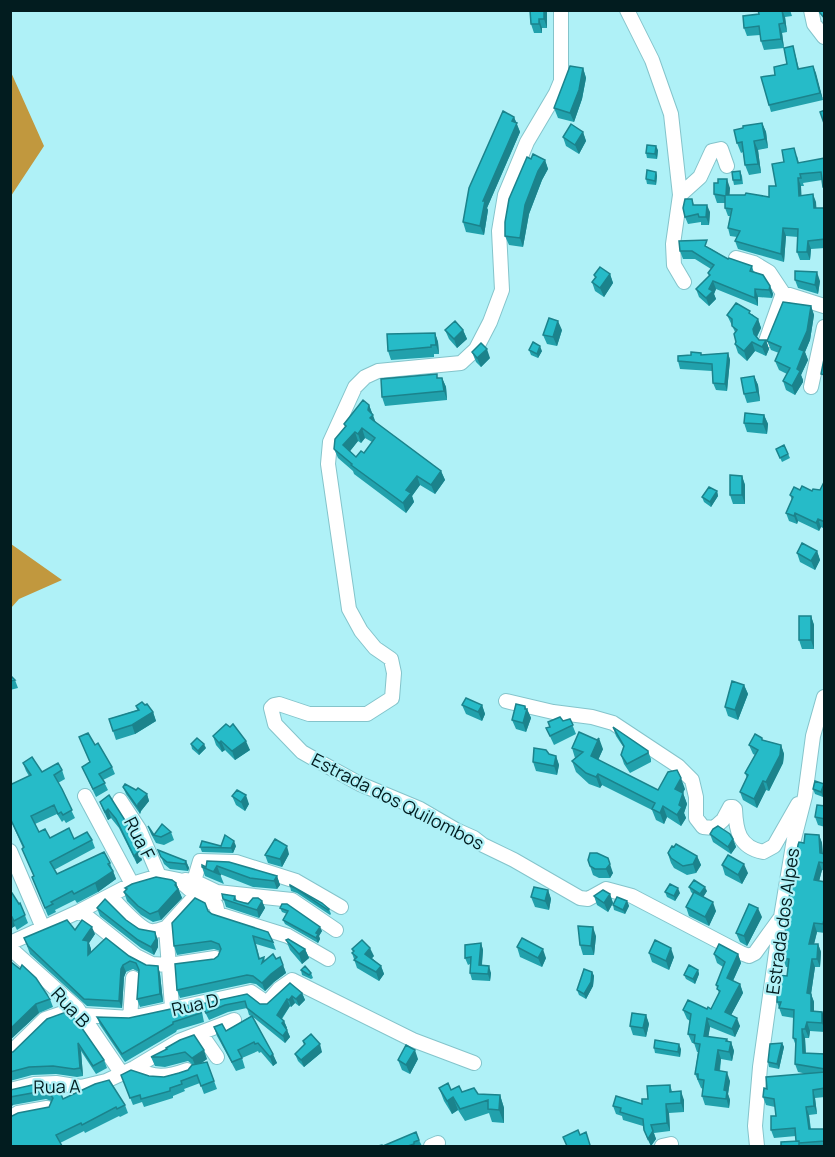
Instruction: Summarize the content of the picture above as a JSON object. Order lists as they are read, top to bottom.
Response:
{
  "streets": {
    "street": [
      "Estrada dos Quilombos",
      "Rua F",
      "Estrada dos Alpes",
      "Rua D",
      "Rua B",
      "Rua A"
    ]
  },
  "crossings": [
    ["Estrada dos Quilombos", "Estrada dos Alpes"],
    ["Rua D", "Rua B"],
    ["Rua B", "Rua A"]
  ]
}
